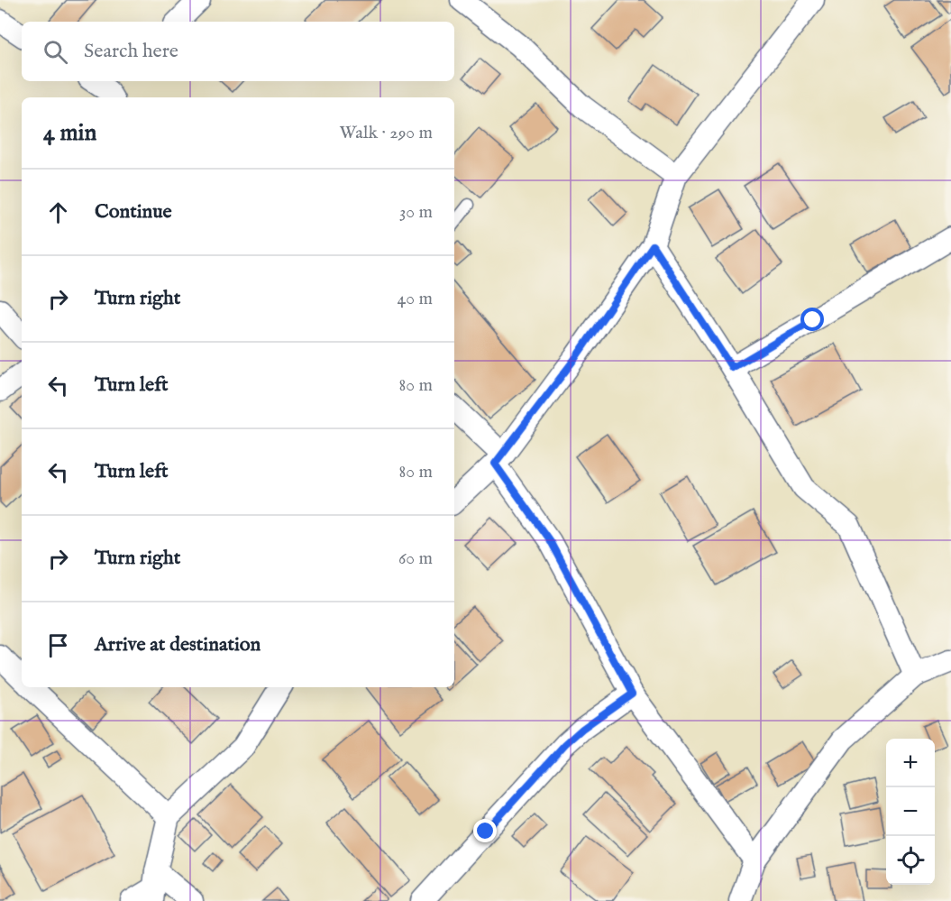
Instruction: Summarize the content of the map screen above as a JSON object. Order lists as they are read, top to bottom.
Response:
{
  "page": {
    "search": "Search here",
    "heading": ["4 min", "Walk · 290 m"],
    "list": [
      ["Continue", "30 m"],
      ["Turn right", "40 m"],
      ["Turn left", "80 m"],
      ["Turn left", "80 m"],
      ["Turn right", "60 m"],
      "Arrive at destination"
    ],
    "map_buttons": ["+", "−"]
  }
}
